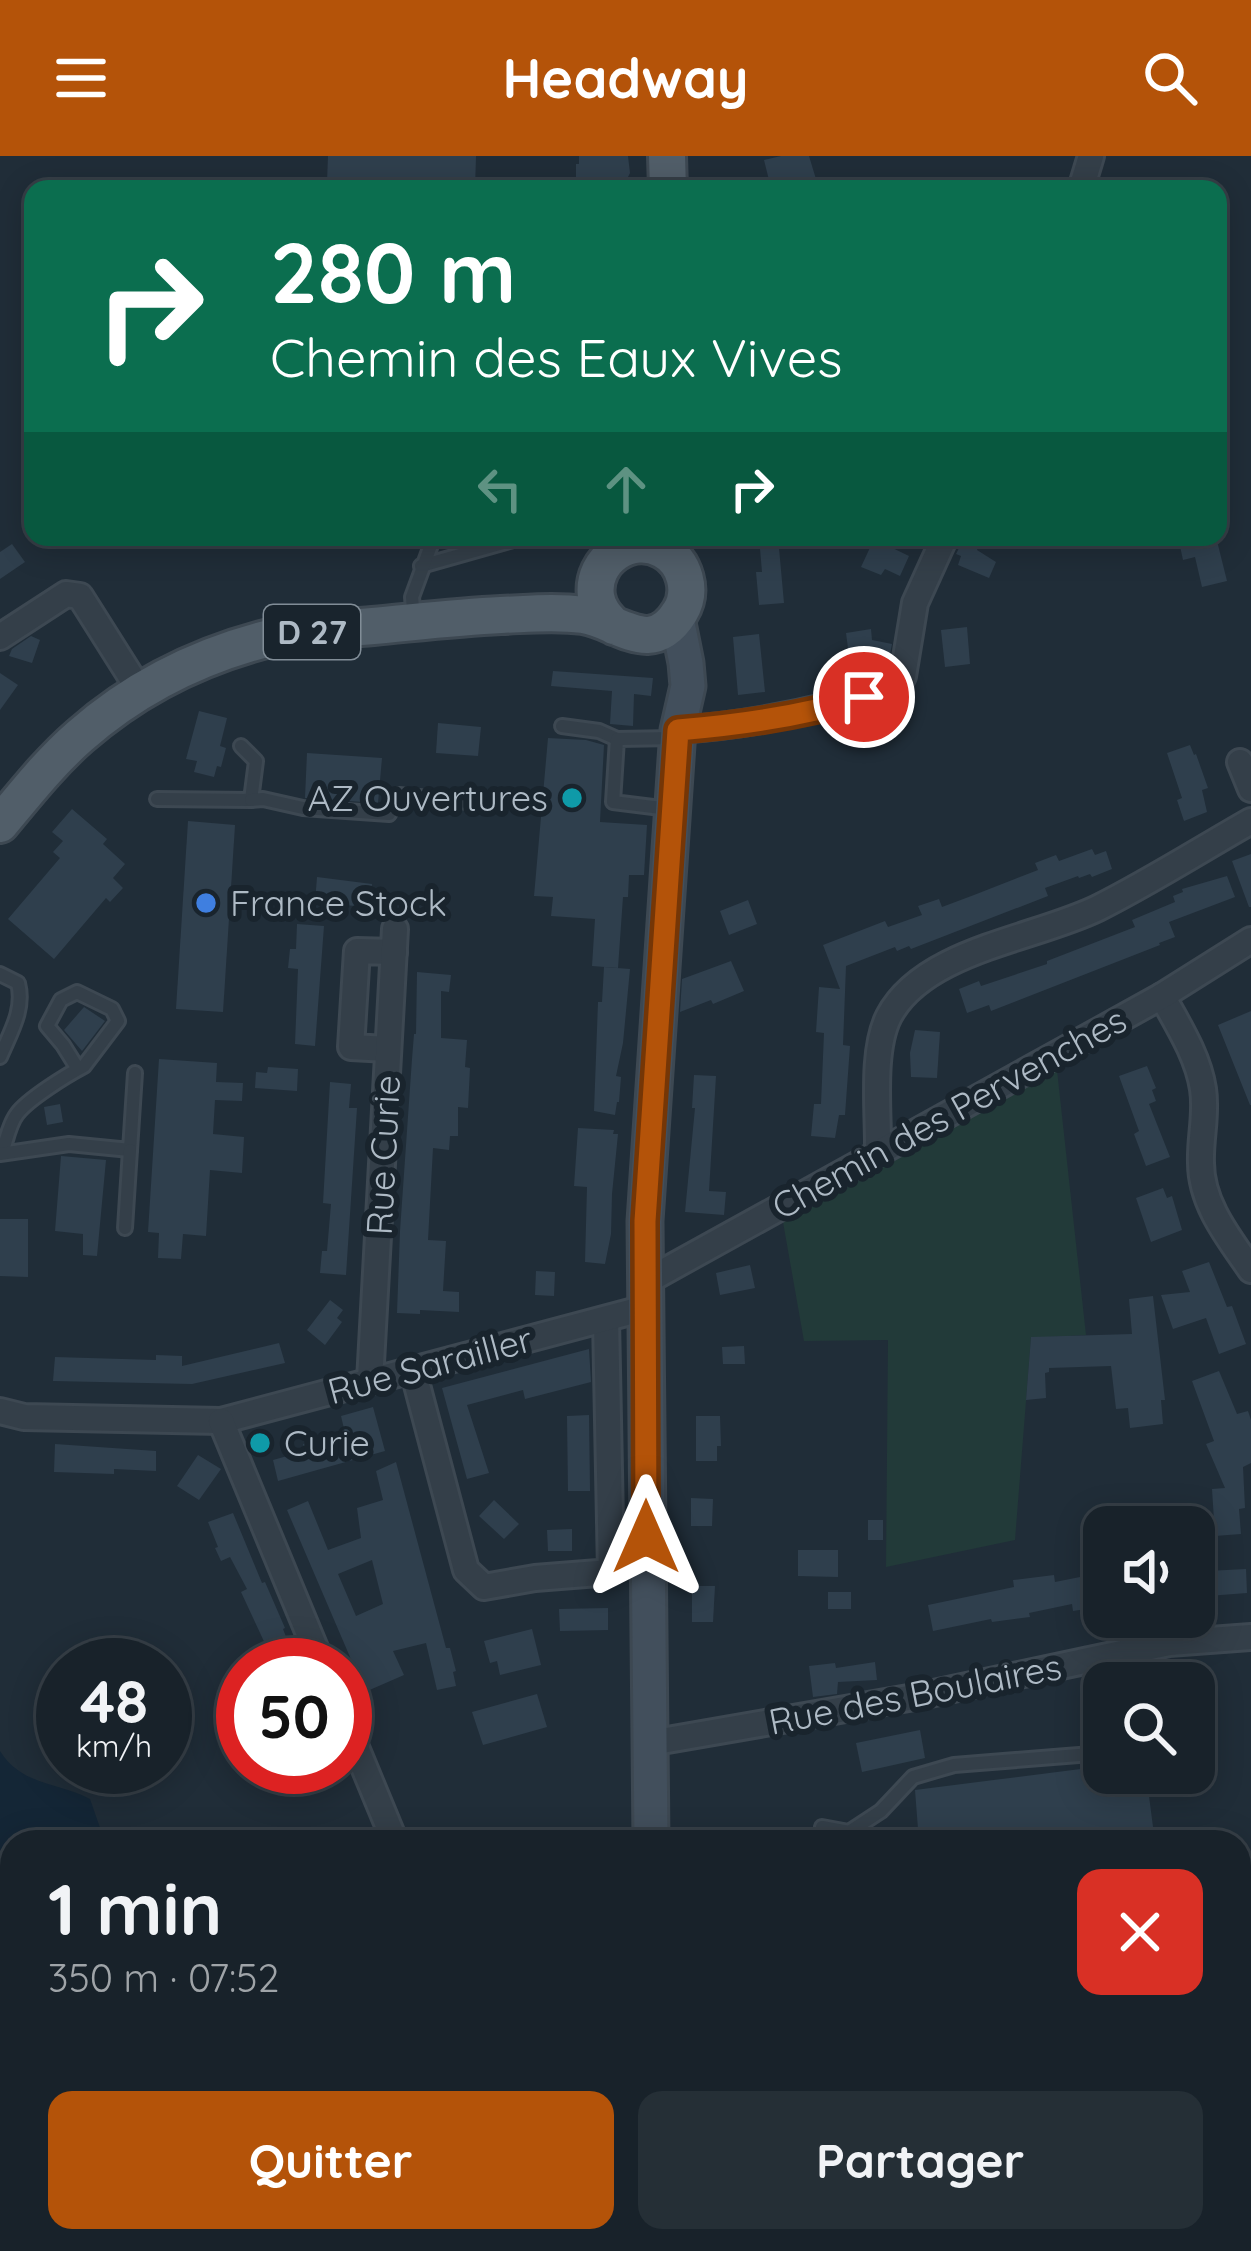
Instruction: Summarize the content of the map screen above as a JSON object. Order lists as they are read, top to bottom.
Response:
{
  "streets": {
    "main road": ["D 27"],
    "street": [
      "Chemin des Pervenches",
      "Rue Curie",
      "Rue Sarailler",
      "Rue des Boulaires"
    ]
  },
  "crossings": [
    ["Chemin des Pervenches", "Rue Sarailler"],
    ["Rue Curie", "Rue Sarailler"]
  ],
  "places": ["AZ Ouvertures", "France Stock", "Curie"],
  "page": {
    "header": "Headway",
    "turn": ["280 m", "Chemin des Eaux Vives"],
    "speed": "48 km/h",
    "limit": "50",
    "heading": ["1 min", "350 m · 07:52"],
    "buttons": ["Quitter", "Partager"]
  }
}
